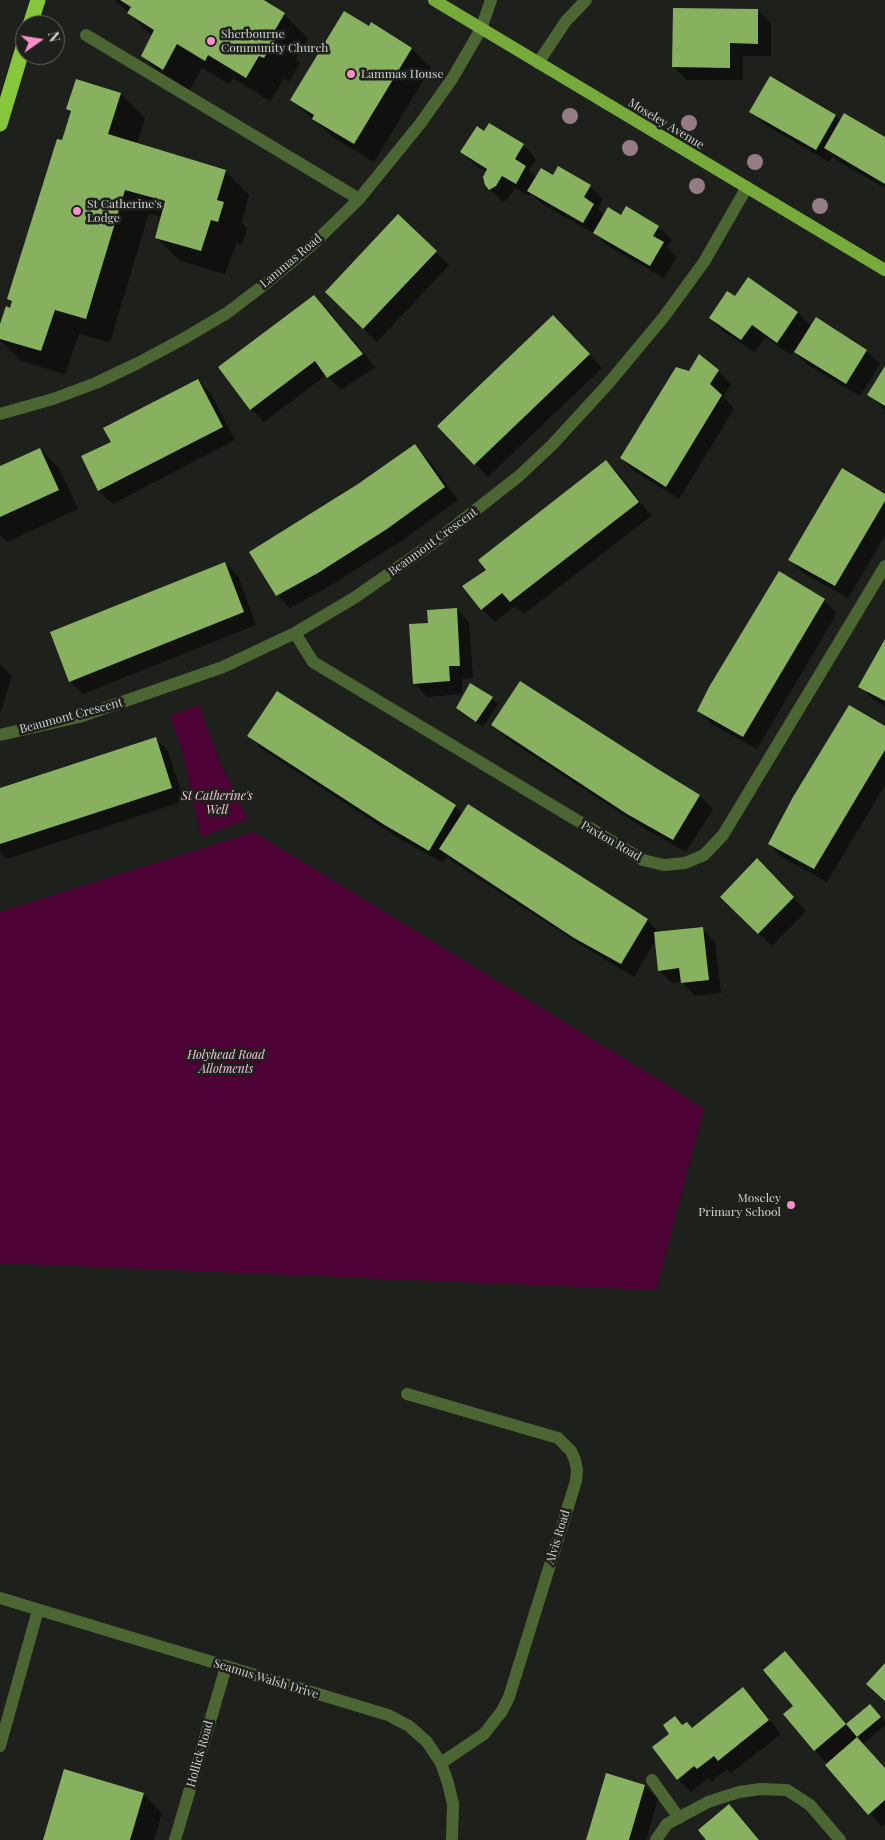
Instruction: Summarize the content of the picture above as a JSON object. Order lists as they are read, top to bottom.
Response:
{
  "streets": {
    "main road": ["Moseley Avenue"],
    "street": [
      "Lammas Road",
      "Beaumont Crescent",
      "Paxton Road",
      "Alvis Road",
      "Seamus Walsh Drive",
      "Hollick Road"
    ]
  },
  "crossings": [
    ["Moseley Avenue", "Lammas Road"],
    ["Moseley Avenue", "Beaumont Crescent"],
    ["Beaumont Crescent", "Paxton Road"],
    ["Alvis Road", "Seamus Walsh Drive"],
    ["Seamus Walsh Drive", "Hollick Road"]
  ],
  "parks": ["St Catherine's Well", "Holyhead Road Allotments"],
  "places": [
    "Sherbourne Community Church",
    "Lammas House",
    "St Catherine's Lodge",
    "Moseley Primary School"
  ],
  "north": "right"
}
